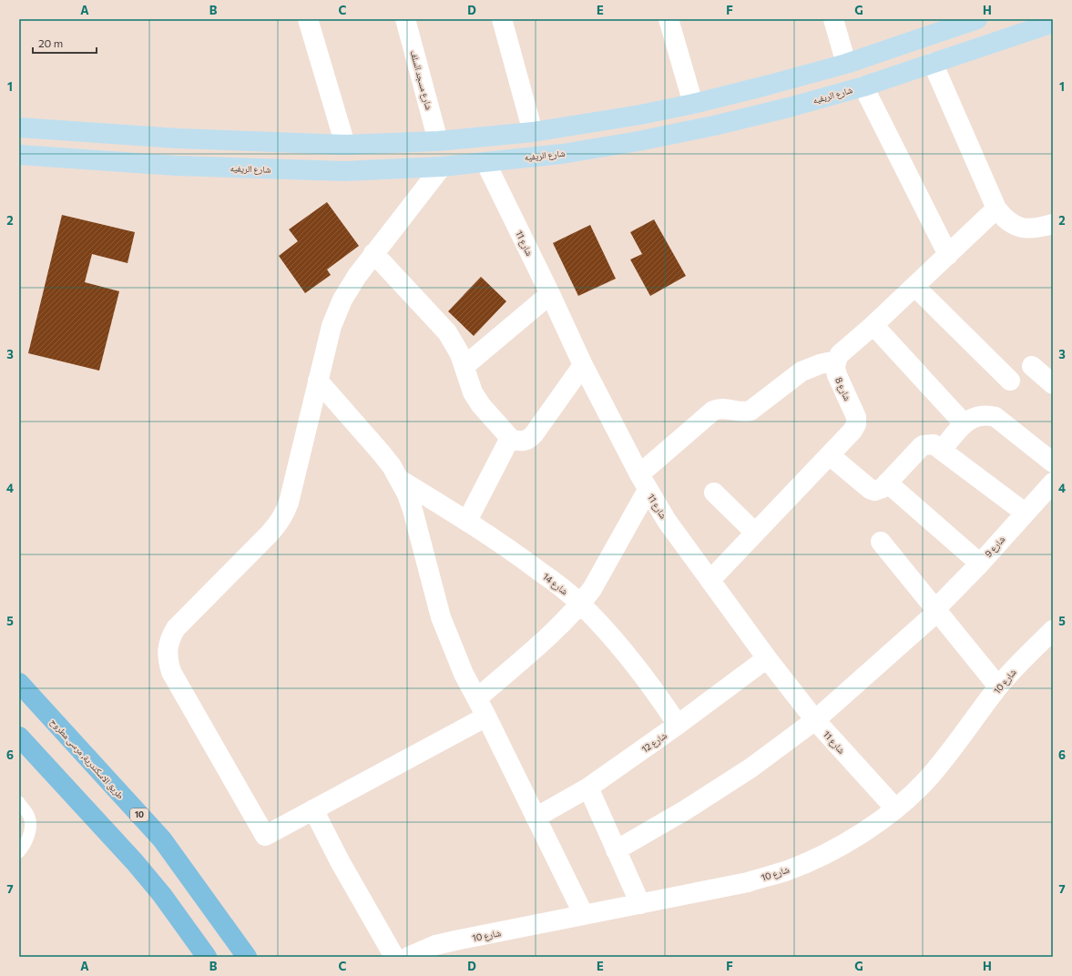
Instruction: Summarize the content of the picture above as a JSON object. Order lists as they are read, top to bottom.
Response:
{
  "streets": {
    "main road": ["طريق الاسكندرية, مرسى مطروح", "10"],
    "street": [
      "شارع مسجد السلف",
      "شارع الريفيه",
      "شارع 11",
      "شارع 8",
      "شارع 9",
      "شارع 14",
      "شارع 10",
      "شارع 12"
    ]
  },
  "crossings": [
    ["شارع الريفيه", "شارع 11"],
    ["شارع 11", "شارع 8"],
    ["شارع 11", "شارع 9"],
    ["شارع 11", "شارع 10"],
    ["شارع 11", "شارع 12"],
    ["شارع 14", "شارع 12"]
  ],
  "scale_bar": "20 m",
  "grid": {
    "columns": [
      "A",
      "B",
      "C",
      "D",
      "E",
      "F",
      "G",
      "H"
    ],
    "rows": [
      "1",
      "2",
      "3",
      "4",
      "5",
      "6",
      "7"
    ]
  }
}
